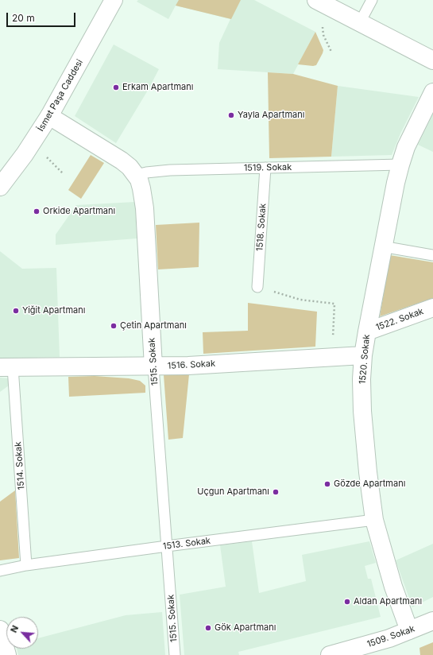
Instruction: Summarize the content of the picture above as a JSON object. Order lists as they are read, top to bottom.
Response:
{
  "streets": {
    "street": [
      "İsmet Paşa Caddesi",
      "1522. Sokak",
      "1520. Sokak",
      "1515. Sokak",
      "1516. Sokak",
      "1509. Sokak"
    ],
    "lane": [
      "1519. Sokak",
      "1518. Sokak",
      "1514. Sokak",
      "1513. Sokak"
    ]
  },
  "crossings": [
    ["İsmet Paşa Caddesi", "1515. Sokak"],
    ["1519. Sokak", "1518. Sokak"],
    ["1519. Sokak", "1520. Sokak"],
    ["1519. Sokak", "1515. Sokak"],
    ["1522. Sokak", "1520. Sokak"],
    ["1520. Sokak", "1516. Sokak"],
    ["1520. Sokak", "1513. Sokak"],
    ["1520. Sokak", "1509. Sokak"],
    ["1515. Sokak", "1516. Sokak"],
    ["1515. Sokak", "1513. Sokak"],
    ["1516. Sokak", "1514. Sokak"],
    ["1514. Sokak", "1513. Sokak"]
  ],
  "places": [
    "Erkam Apartmanı",
    "Yayla Apartmanı",
    "Orkide Apartmanı",
    "Yiğit Apartmanı",
    "Çetin Apartmanı",
    "Gözde Apartmanı",
    "Uçgun Apartmanı",
    "Aldan Apartmanı",
    "Gök Apartmanı"
  ],
  "scale_bar": "20 m",
  "north": "top left"
}
